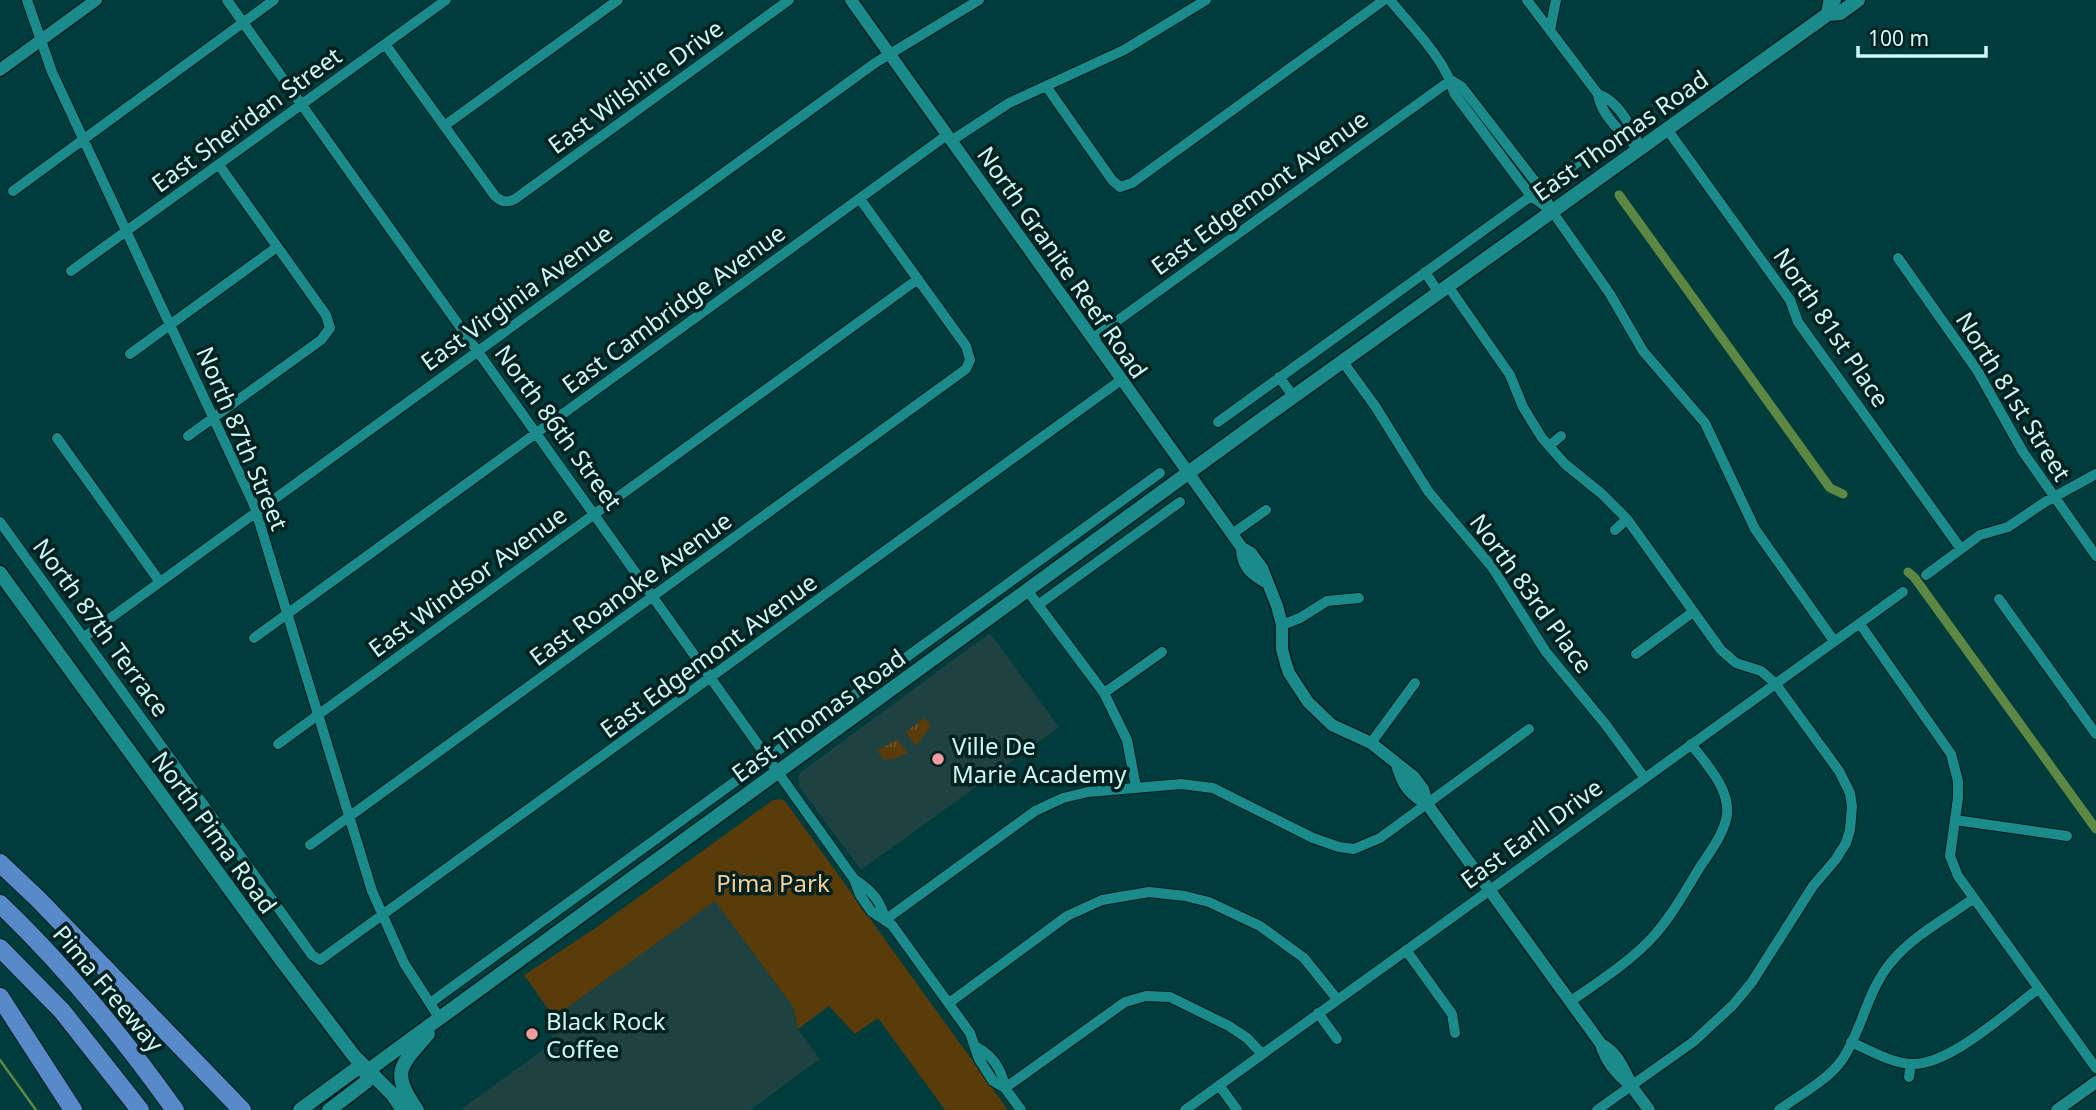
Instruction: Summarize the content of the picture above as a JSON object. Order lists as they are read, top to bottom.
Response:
{
  "streets": {
    "highway": ["Pima Freeway"],
    "main road": ["East Thomas Road", "North Pima Road"],
    "street": [
      "East Wilshire Drive",
      "East Sheridan Street",
      "East Edgemont Avenue",
      "North Granite Reef Road",
      "East Virginia Avenue",
      "East Cambridge Avenue",
      "North 81st Place",
      "North 81st Street",
      "North 86th Street",
      "North 87th Street",
      "East Windsor Avenue",
      "East Roanoke Avenue",
      "North 83rd Place",
      "North 87th Terrace",
      "East Earll Drive"
    ]
  },
  "crossings": [
    ["East Sheridan Street", "North 86th Street"],
    ["East Sheridan Street", "North 87th Street"],
    ["East Thomas Road", "North Granite Reef Road"],
    ["East Thomas Road", "North 81st Place"],
    ["East Thomas Road", "North 86th Street"],
    ["East Thomas Road", "North 87th Street"],
    ["East Thomas Road", "North 83rd Place"],
    ["East Thomas Road", "North Pima Road"],
    ["East Edgemont Avenue", "North Granite Reef Road"],
    ["East Edgemont Avenue", "North 86th Street"],
    ["East Edgemont Avenue", "North 87th Street"],
    ["East Edgemont Avenue", "North 87th Terrace"],
    ["North Granite Reef Road", "East Virginia Avenue"],
    ["North Granite Reef Road", "East Cambridge Avenue"],
    ["North Granite Reef Road", "East Earll Drive"],
    ["East Virginia Avenue", "North 86th Street"],
    ["East Virginia Avenue", "North 87th Street"],
    ["East Virginia Avenue", "North 87th Terrace"],
    ["East Cambridge Avenue", "North 86th Street"],
    ["East Cambridge Avenue", "North 87th Street"],
    ["North 86th Street", "East Windsor Avenue"],
    ["North 86th Street", "East Roanoke Avenue"],
    ["North 87th Street", "East Windsor Avenue"],
    ["North 87th Street", "East Roanoke Avenue"],
    ["East Windsor Avenue", "East Roanoke Avenue"],
    ["North 83rd Place", "East Earll Drive"]
  ],
  "parks": ["Pima Park"],
  "places": ["Ville De Marie Academy", "Black Rock Coffee"],
  "scale_bar": "100 m"
}
